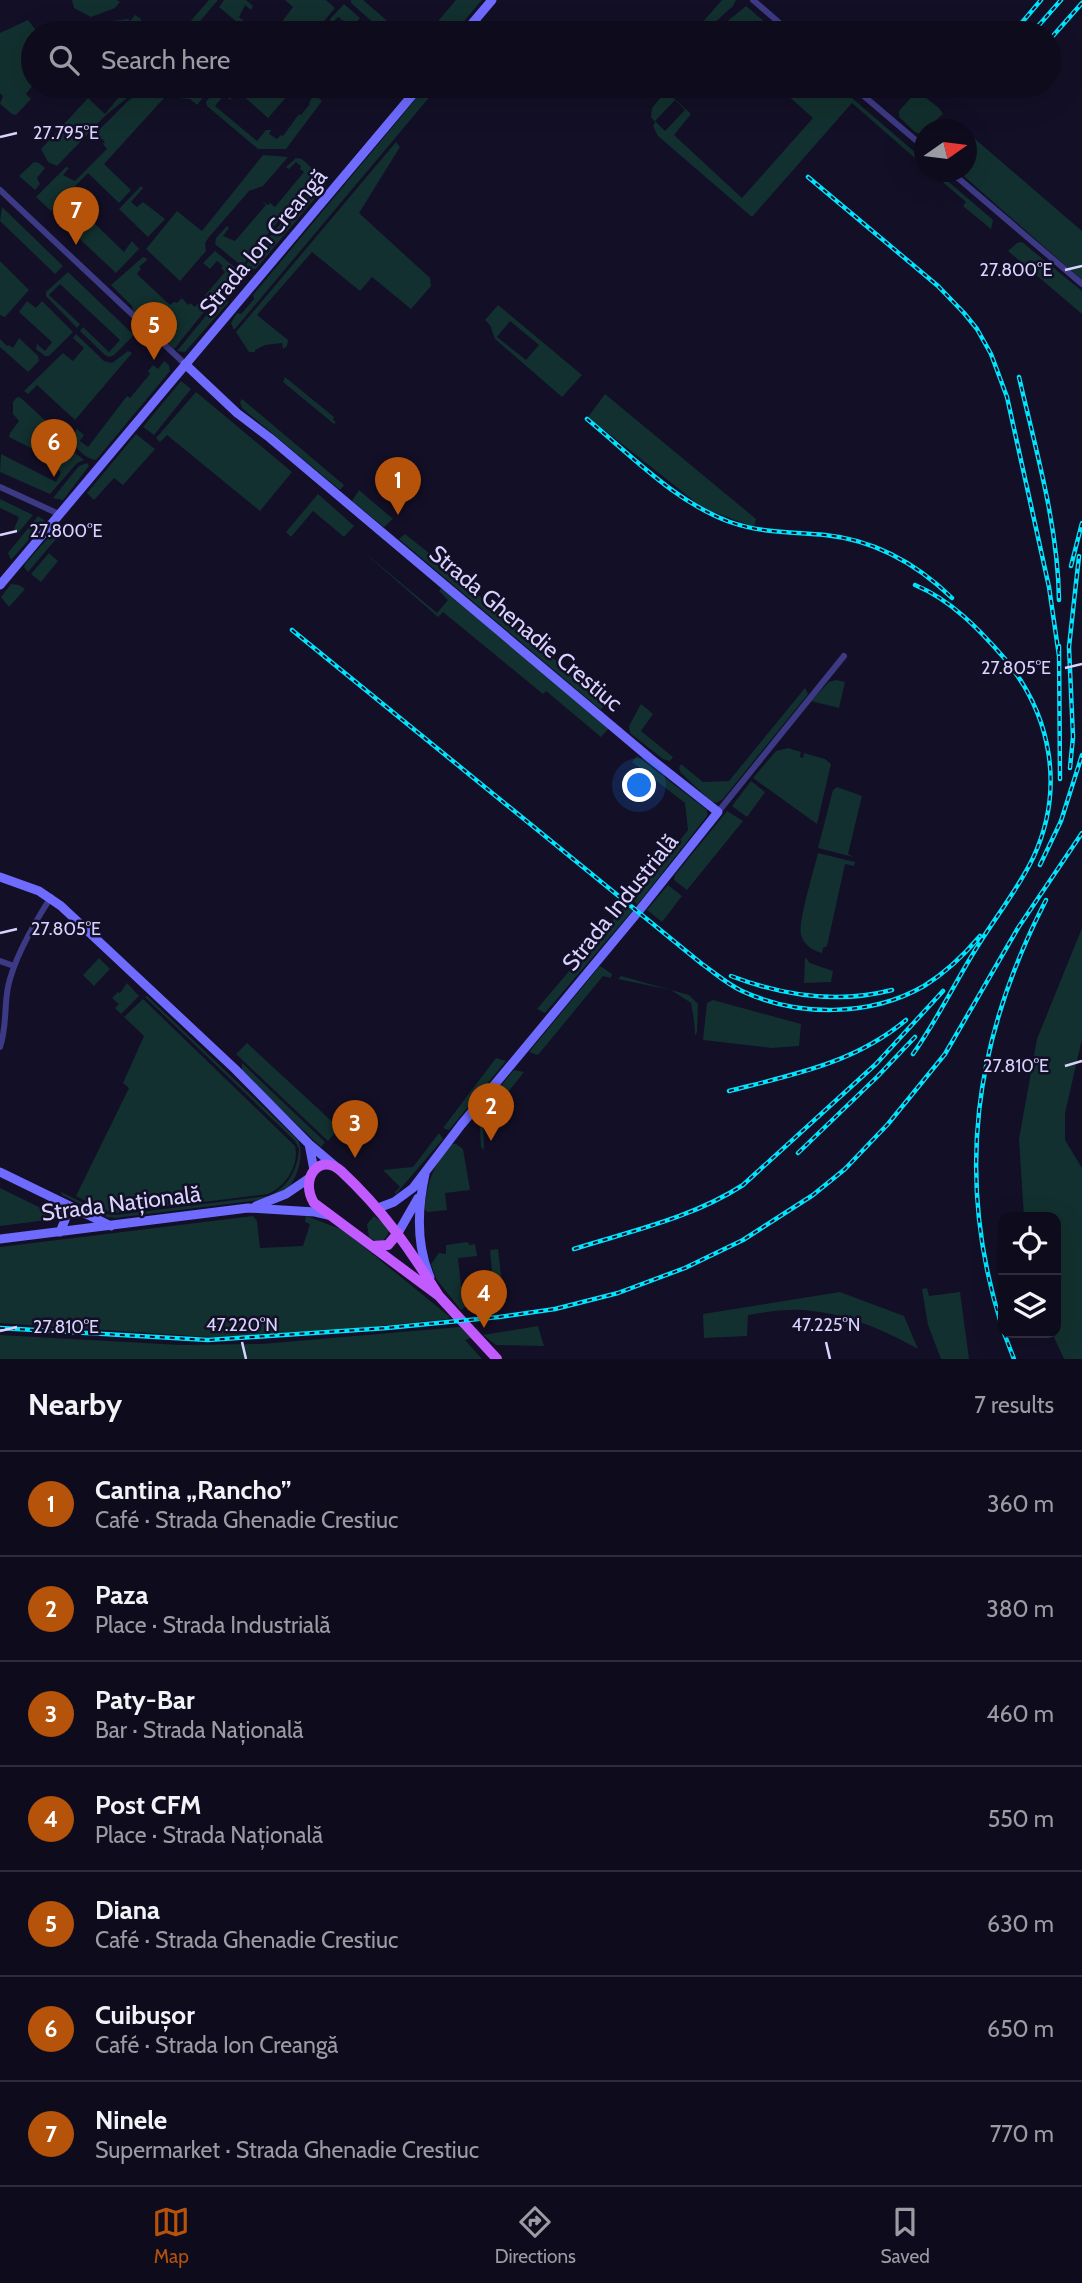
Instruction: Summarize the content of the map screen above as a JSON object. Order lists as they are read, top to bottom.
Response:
{
  "streets": {
    "main road": ["Strada Națională"],
    "street": ["Strada Ion Creangă", "Strada Ghenadie Crestiuc", "Strada Industrială"]
  },
  "crossings": [
    ["Strada Ion Creangă", "Strada Ghenadie Crestiuc"],
    ["Strada Ghenadie Crestiuc", "Strada Industrială"],
    ["Strada Industrială", "Strada Națională"]
  ],
  "north": "right",
  "page": {
    "search": "Search here",
    "pins": [
      "7",
      "5",
      "6",
      "1",
      "2",
      "3",
      "4"
    ],
    "heading": ["Nearby", "7 results"],
    "list": [
      {
        "mark": "1",
        "name": "Cantina „Rancho”",
        "note": "Café · Strada Ghenadie Crestiuc",
        "value": "360 m"
      },
      {
        "mark": "2",
        "name": "Paza",
        "note": "Place · Strada Industrială",
        "value": "380 m"
      },
      {
        "mark": "3",
        "name": "Paty-Bar",
        "note": "Bar · Strada Națională",
        "value": "460 m"
      },
      {
        "mark": "4",
        "name": "Post CFM",
        "note": "Place · Strada Națională",
        "value": "550 m"
      },
      {
        "mark": "5",
        "name": "Diana",
        "note": "Café · Strada Ghenadie Crestiuc",
        "value": "630 m"
      },
      {
        "mark": "6",
        "name": "Cuibușor",
        "note": "Café · Strada Ion Creangă",
        "value": "650 m"
      },
      {
        "mark": "7",
        "name": "Ninele",
        "note": "Supermarket · Strada Ghenadie Crestiuc",
        "value": "770 m"
      }
    ],
    "nav": ["Map", "Directions", "Saved"]
  },
  "coordinates": [
    "27.795°E",
    "27.800°E",
    "27.805°E",
    "27.810°E",
    "47.220°N",
    "47.225°N"
  ]
}
